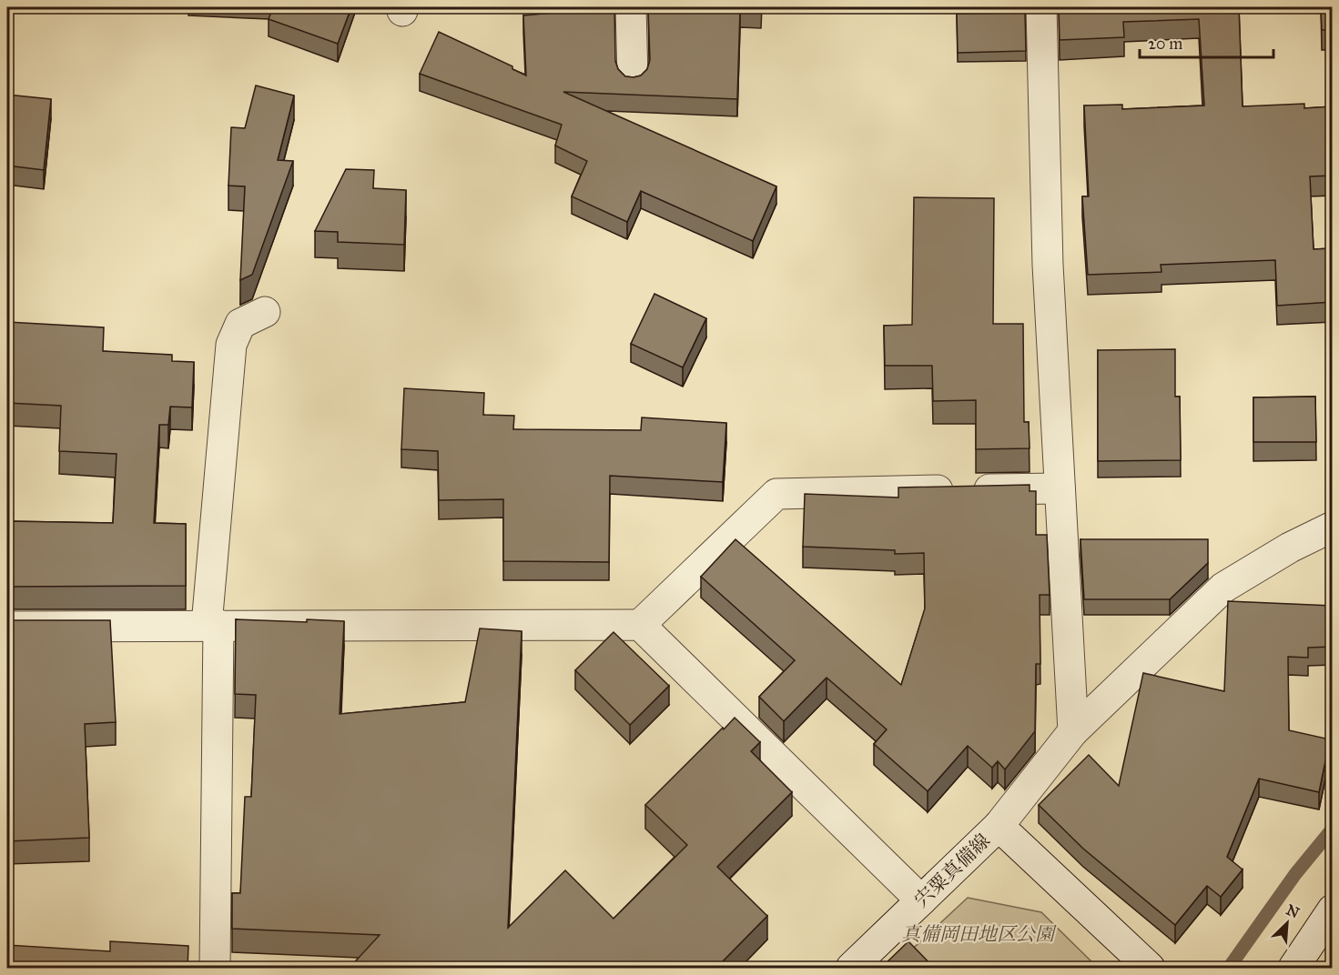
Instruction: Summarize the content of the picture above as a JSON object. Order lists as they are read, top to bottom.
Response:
{
  "streets": {
    "street": ["宍粟真備線"]
  },
  "parks": ["真備岡田地区公園"],
  "scale_bar": "20 m",
  "north": "top right"
}
